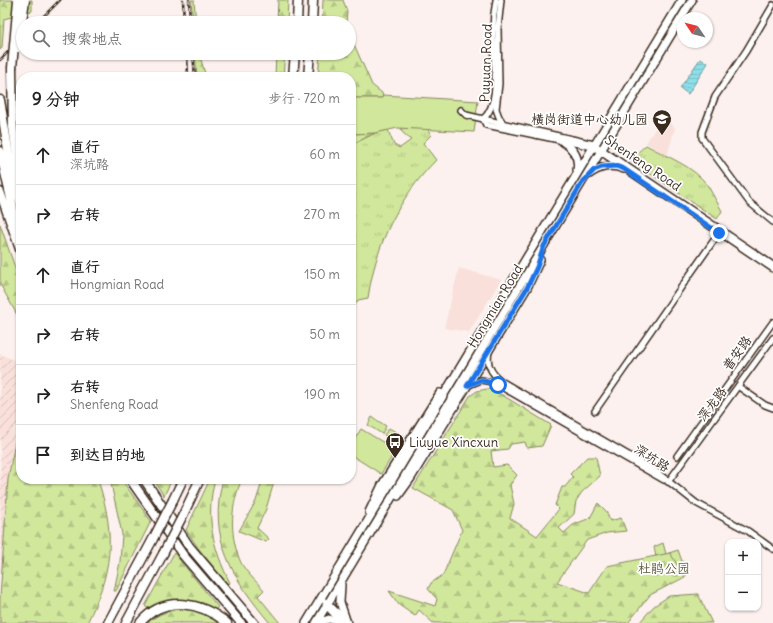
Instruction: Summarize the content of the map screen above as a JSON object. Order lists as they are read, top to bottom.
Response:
{
  "streets": {
    "main road": ["Hongmian Road"],
    "street": [
      "Puyuan Road",
      "Shenfeng Road",
      "普安路",
      "深龙路",
      "深坑路"
    ]
  },
  "crossings": [
    ["Puyuan Road", "Shenfeng Road"],
    ["Shenfeng Road", "Hongmian Road"],
    ["深龙路", "深坑路"]
  ],
  "parks": ["杜鹃公园"],
  "places": {
    "school or university": ["横岗街道中心幼儿园"],
    "bus stop": ["Liuyue Xincxun"]
  },
  "north": "top left",
  "page": {
    "search": "搜索地点",
    "heading": ["9 分钟", "步行 · 720 m"],
    "list": [
      ["直行", "深坑路", "60 m"],
      ["右转", "270 m"],
      ["直行", "Hongmian Road", "150 m"],
      ["右转", "50 m"],
      ["右转", "Shenfeng Road", "190 m"],
      "到达目的地"
    ],
    "map_buttons": ["+", "−"]
  }
}
